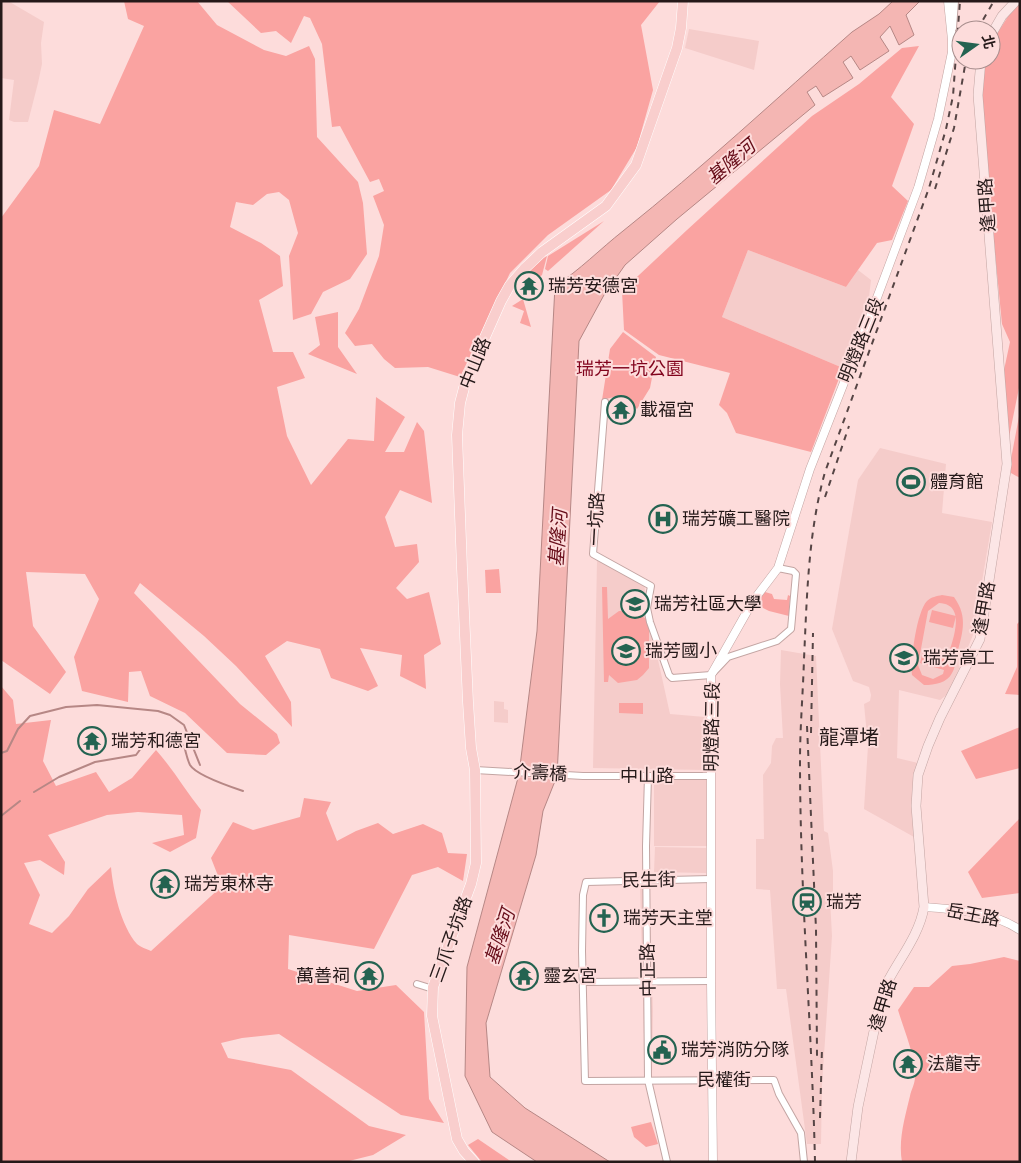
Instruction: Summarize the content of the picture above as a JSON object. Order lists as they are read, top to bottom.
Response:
{
  "streets": {
    "main road": ["逢甲路", "中山路", "三爪子坑路"],
    "street": [
      "明燈路三段",
      "一坑路",
      "介壽橋",
      "民生街",
      "岳王路",
      "中正路",
      "民權街"
    ]
  },
  "crossings": [
    ["逢甲路", "岳王路"],
    ["明燈路三段", "中山路"],
    ["明燈路三段", "一坑路"],
    ["明燈路三段", "民生街"],
    ["明燈路三段", "民權街"],
    ["中山路", "介壽橋"],
    ["中山路", "三爪子坑路"],
    ["中山路", "中正路"],
    ["介壽橋", "三爪子坑路"],
    ["民生街", "中正路"],
    ["民生街", "民權街"],
    ["中正路", "民權街"]
  ],
  "districts": ["龍潭堵"],
  "water": ["基隆河"],
  "parks": ["瑞芳一坑公園"],
  "places": {
    "temple": [
      "瑞芳安德宮",
      "載福宮",
      "瑞芳和德宮",
      "瑞芳東林寺",
      "萬善祠",
      "靈玄宮",
      "法龍寺"
    ],
    "sports": ["體育館"],
    "hospital": ["瑞芳礦工醫院"],
    "school or university": ["瑞芳社區大學", "瑞芳國小", "瑞芳高工"],
    "station": ["瑞芳"],
    "church": ["瑞芳天主堂"],
    "public building": ["瑞芳消防分隊"]
  },
  "north": "right"
}
